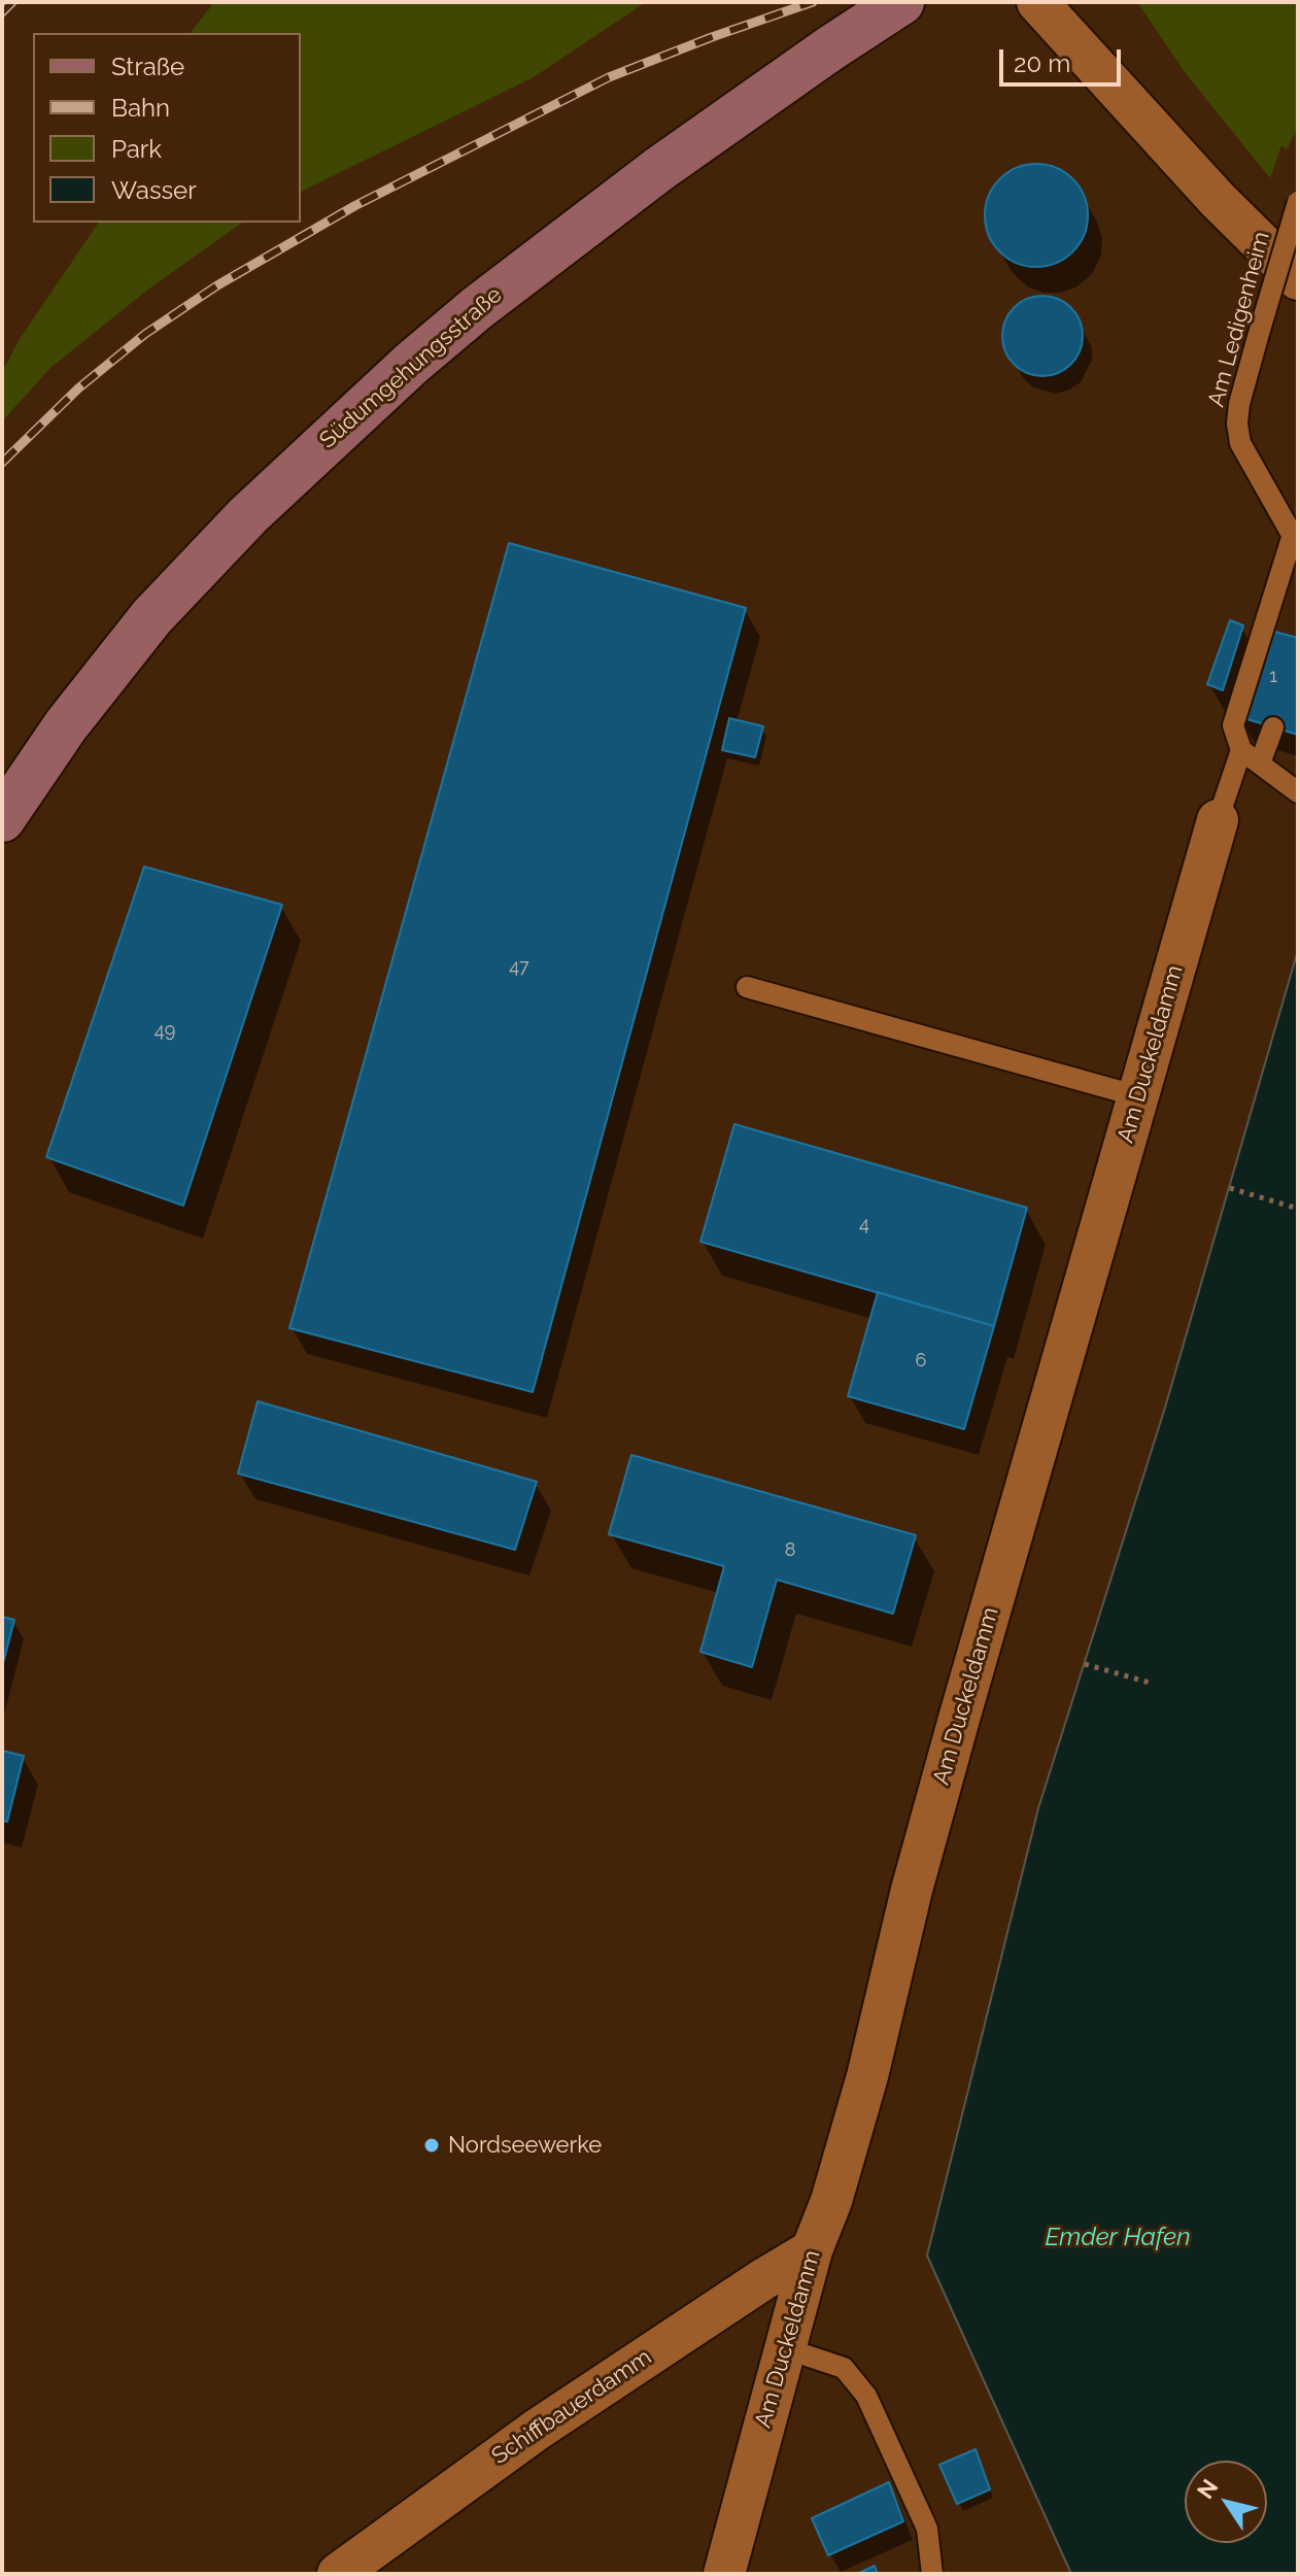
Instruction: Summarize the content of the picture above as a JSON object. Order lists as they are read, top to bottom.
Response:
{
  "streets": {
    "main road": ["Südumgehungsstraße"],
    "street": ["Am Duckeldamm", "Schiffbauerdamm"],
    "lane": ["Am Ledigenheim"]
  },
  "crossings": [
    ["Am Duckeldamm", "Schiffbauerdamm"]
  ],
  "water": ["Emder Hafen"],
  "places": ["Nordseewerke"],
  "house_numbers": [
    "1",
    "47",
    "49",
    "4",
    "6",
    "8"
  ],
  "legend": [
    "Straße",
    "Bahn",
    "Park",
    "Wasser"
  ],
  "scale_bar": "20 m",
  "north": "top left"
}
